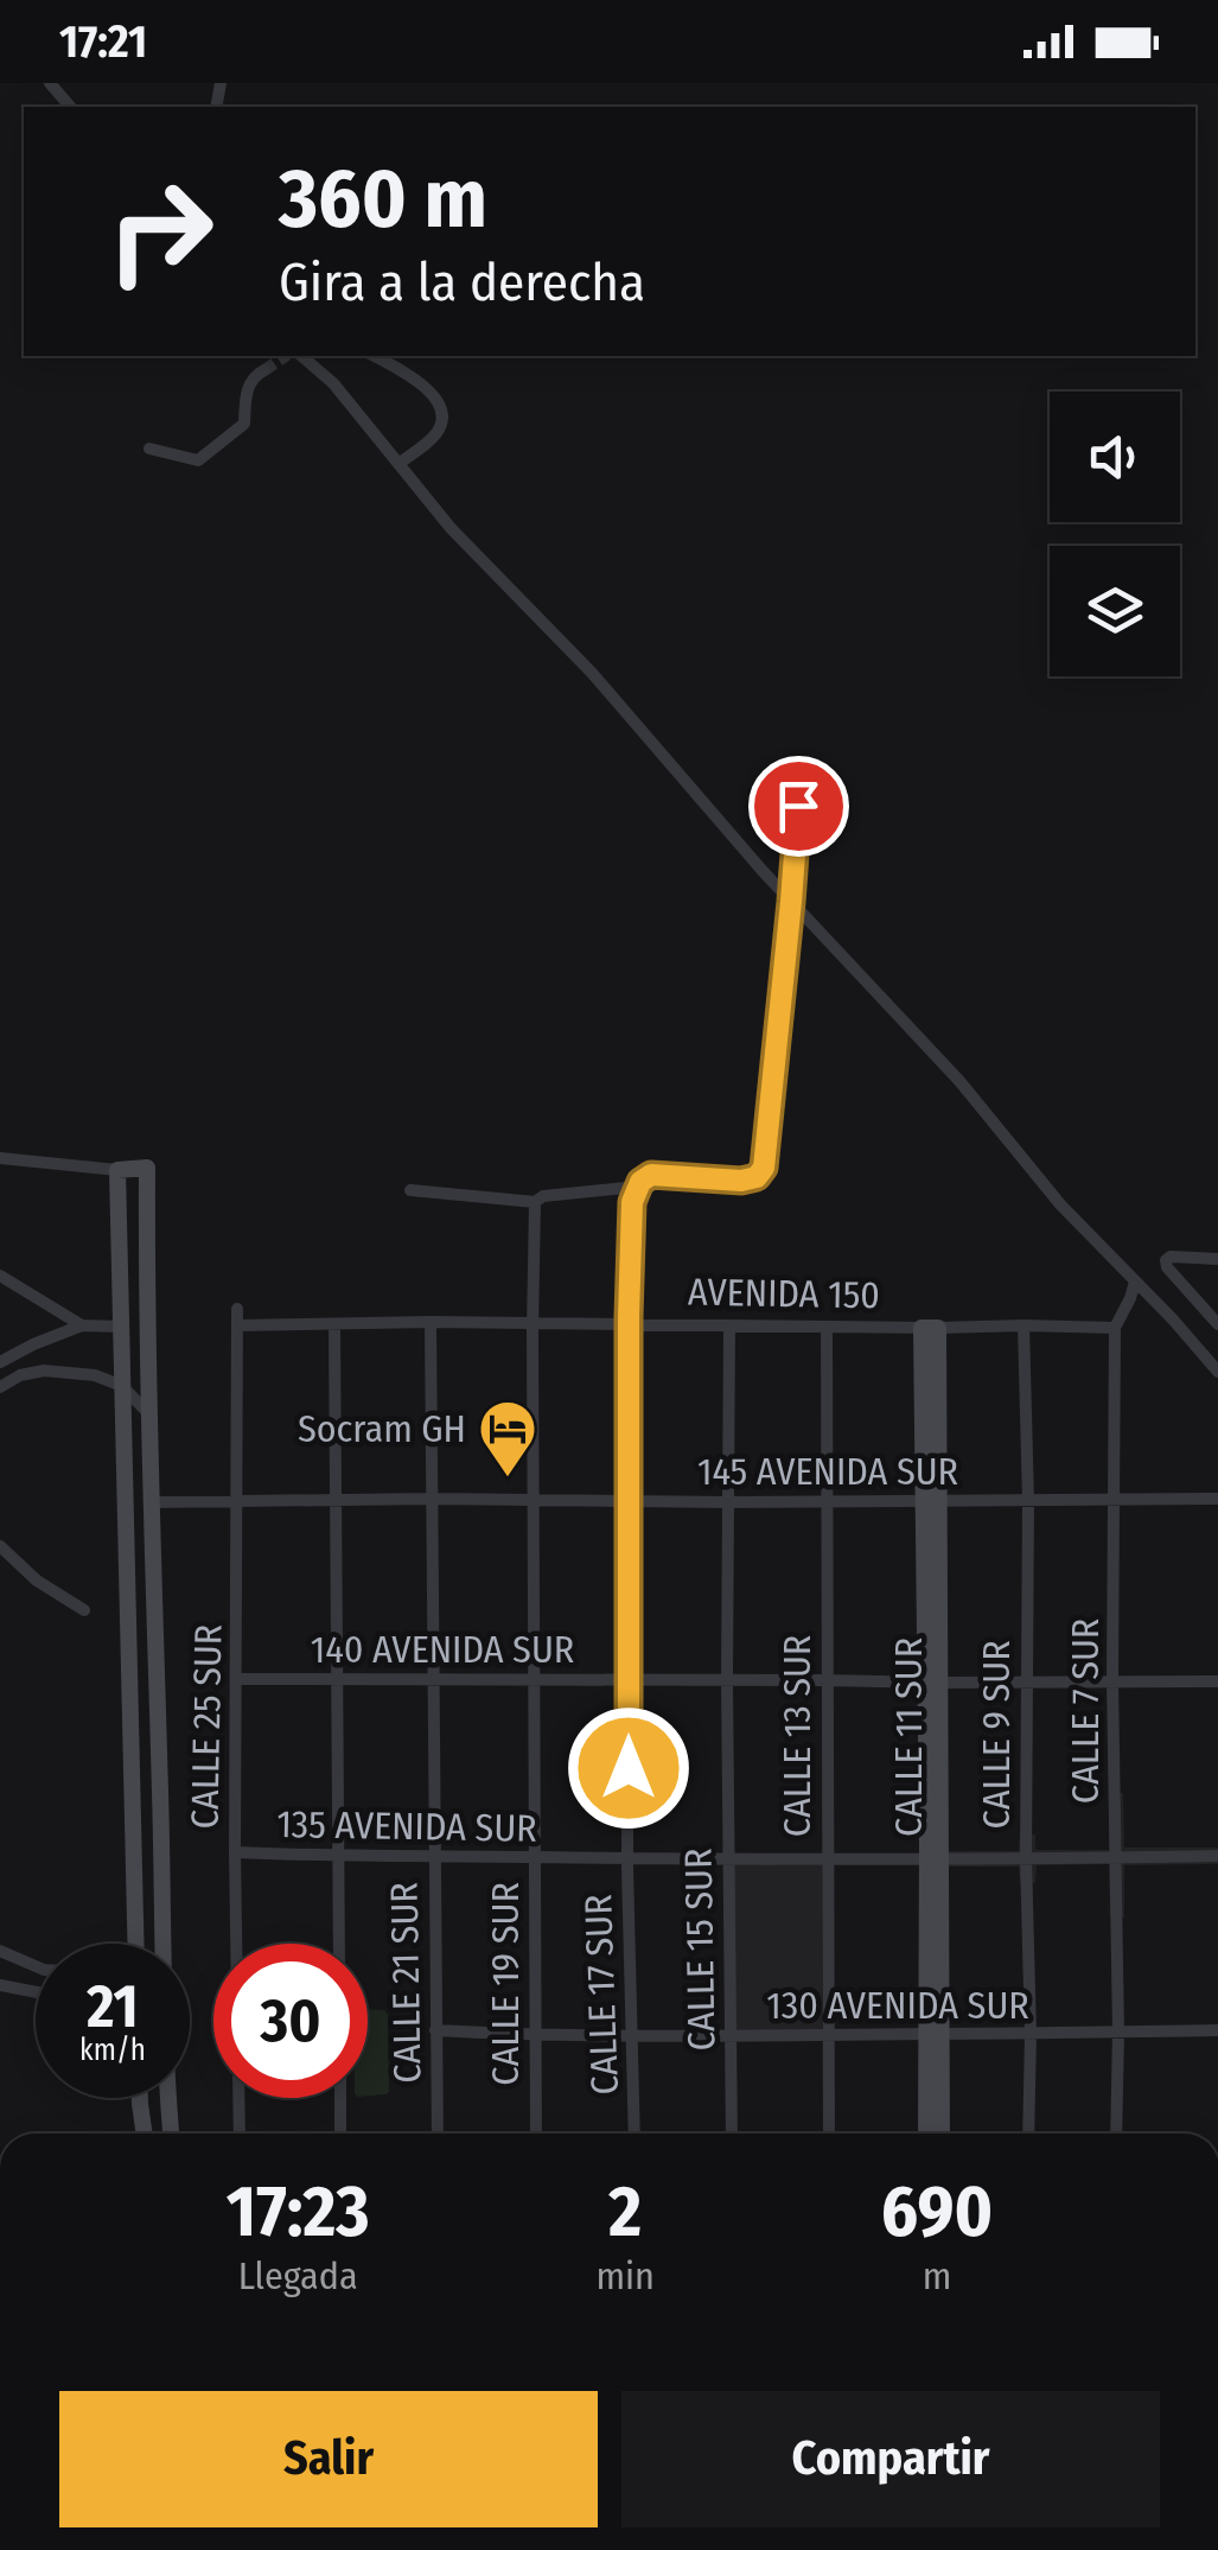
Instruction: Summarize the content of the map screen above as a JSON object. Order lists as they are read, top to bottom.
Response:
{
  "streets": {
    "main road": ["CALLE 11 SUR"],
    "street": [
      "AVENIDA 150",
      "145 AVENIDA SUR",
      "140 AVENIDA SUR",
      "CALLE 7 SUR",
      "CALLE 25 SUR",
      "CALLE 9 SUR",
      "CALLE 13 SUR",
      "135 AVENIDA SUR",
      "CALLE 15 SUR",
      "CALLE 21 SUR",
      "CALLE 19 SUR",
      "CALLE 17 SUR",
      "130 AVENIDA SUR"
    ]
  },
  "crossings": [
    ["AVENIDA 150", "CALLE 7 SUR"],
    ["AVENIDA 150", "CALLE 25 SUR"],
    ["AVENIDA 150", "CALLE 9 SUR"],
    ["AVENIDA 150", "CALLE 13 SUR"],
    ["AVENIDA 150", "CALLE 11 SUR"],
    ["AVENIDA 150", "CALLE 15 SUR"],
    ["AVENIDA 150", "CALLE 21 SUR"],
    ["AVENIDA 150", "CALLE 19 SUR"],
    ["AVENIDA 150", "CALLE 17 SUR"],
    ["145 AVENIDA SUR", "CALLE 7 SUR"],
    ["145 AVENIDA SUR", "CALLE 25 SUR"],
    ["145 AVENIDA SUR", "CALLE 9 SUR"],
    ["145 AVENIDA SUR", "CALLE 13 SUR"],
    ["145 AVENIDA SUR", "CALLE 11 SUR"],
    ["145 AVENIDA SUR", "CALLE 15 SUR"],
    ["145 AVENIDA SUR", "CALLE 21 SUR"],
    ["145 AVENIDA SUR", "CALLE 19 SUR"],
    ["145 AVENIDA SUR", "CALLE 17 SUR"],
    ["140 AVENIDA SUR", "CALLE 7 SUR"],
    ["140 AVENIDA SUR", "CALLE 25 SUR"],
    ["140 AVENIDA SUR", "CALLE 9 SUR"],
    ["140 AVENIDA SUR", "CALLE 13 SUR"],
    ["140 AVENIDA SUR", "CALLE 11 SUR"],
    ["140 AVENIDA SUR", "CALLE 15 SUR"],
    ["140 AVENIDA SUR", "CALLE 21 SUR"],
    ["140 AVENIDA SUR", "CALLE 19 SUR"],
    ["140 AVENIDA SUR", "CALLE 17 SUR"],
    ["CALLE 7 SUR", "135 AVENIDA SUR"],
    ["CALLE 7 SUR", "130 AVENIDA SUR"],
    ["CALLE 25 SUR", "135 AVENIDA SUR"],
    ["CALLE 9 SUR", "135 AVENIDA SUR"],
    ["CALLE 9 SUR", "130 AVENIDA SUR"],
    ["CALLE 13 SUR", "135 AVENIDA SUR"],
    ["CALLE 13 SUR", "130 AVENIDA SUR"],
    ["CALLE 11 SUR", "135 AVENIDA SUR"],
    ["CALLE 11 SUR", "130 AVENIDA SUR"],
    ["135 AVENIDA SUR", "CALLE 15 SUR"],
    ["135 AVENIDA SUR", "CALLE 21 SUR"],
    ["135 AVENIDA SUR", "CALLE 19 SUR"],
    ["135 AVENIDA SUR", "CALLE 17 SUR"],
    ["CALLE 15 SUR", "130 AVENIDA SUR"],
    ["CALLE 21 SUR", "130 AVENIDA SUR"],
    ["CALLE 19 SUR", "130 AVENIDA SUR"],
    ["CALLE 17 SUR", "130 AVENIDA SUR"]
  ],
  "places": {
    "hotel": ["Socram GH"]
  },
  "page": {
    "status": "17:21",
    "turn": ["360 m", "Gira a la derecha"],
    "speed": "21 km/h",
    "limit": "30",
    "eta": [
      "17:23",
      "Llegada",
      "2",
      "min",
      "690",
      "m"
    ],
    "buttons": ["Salir", "Compartir"]
  }
}
